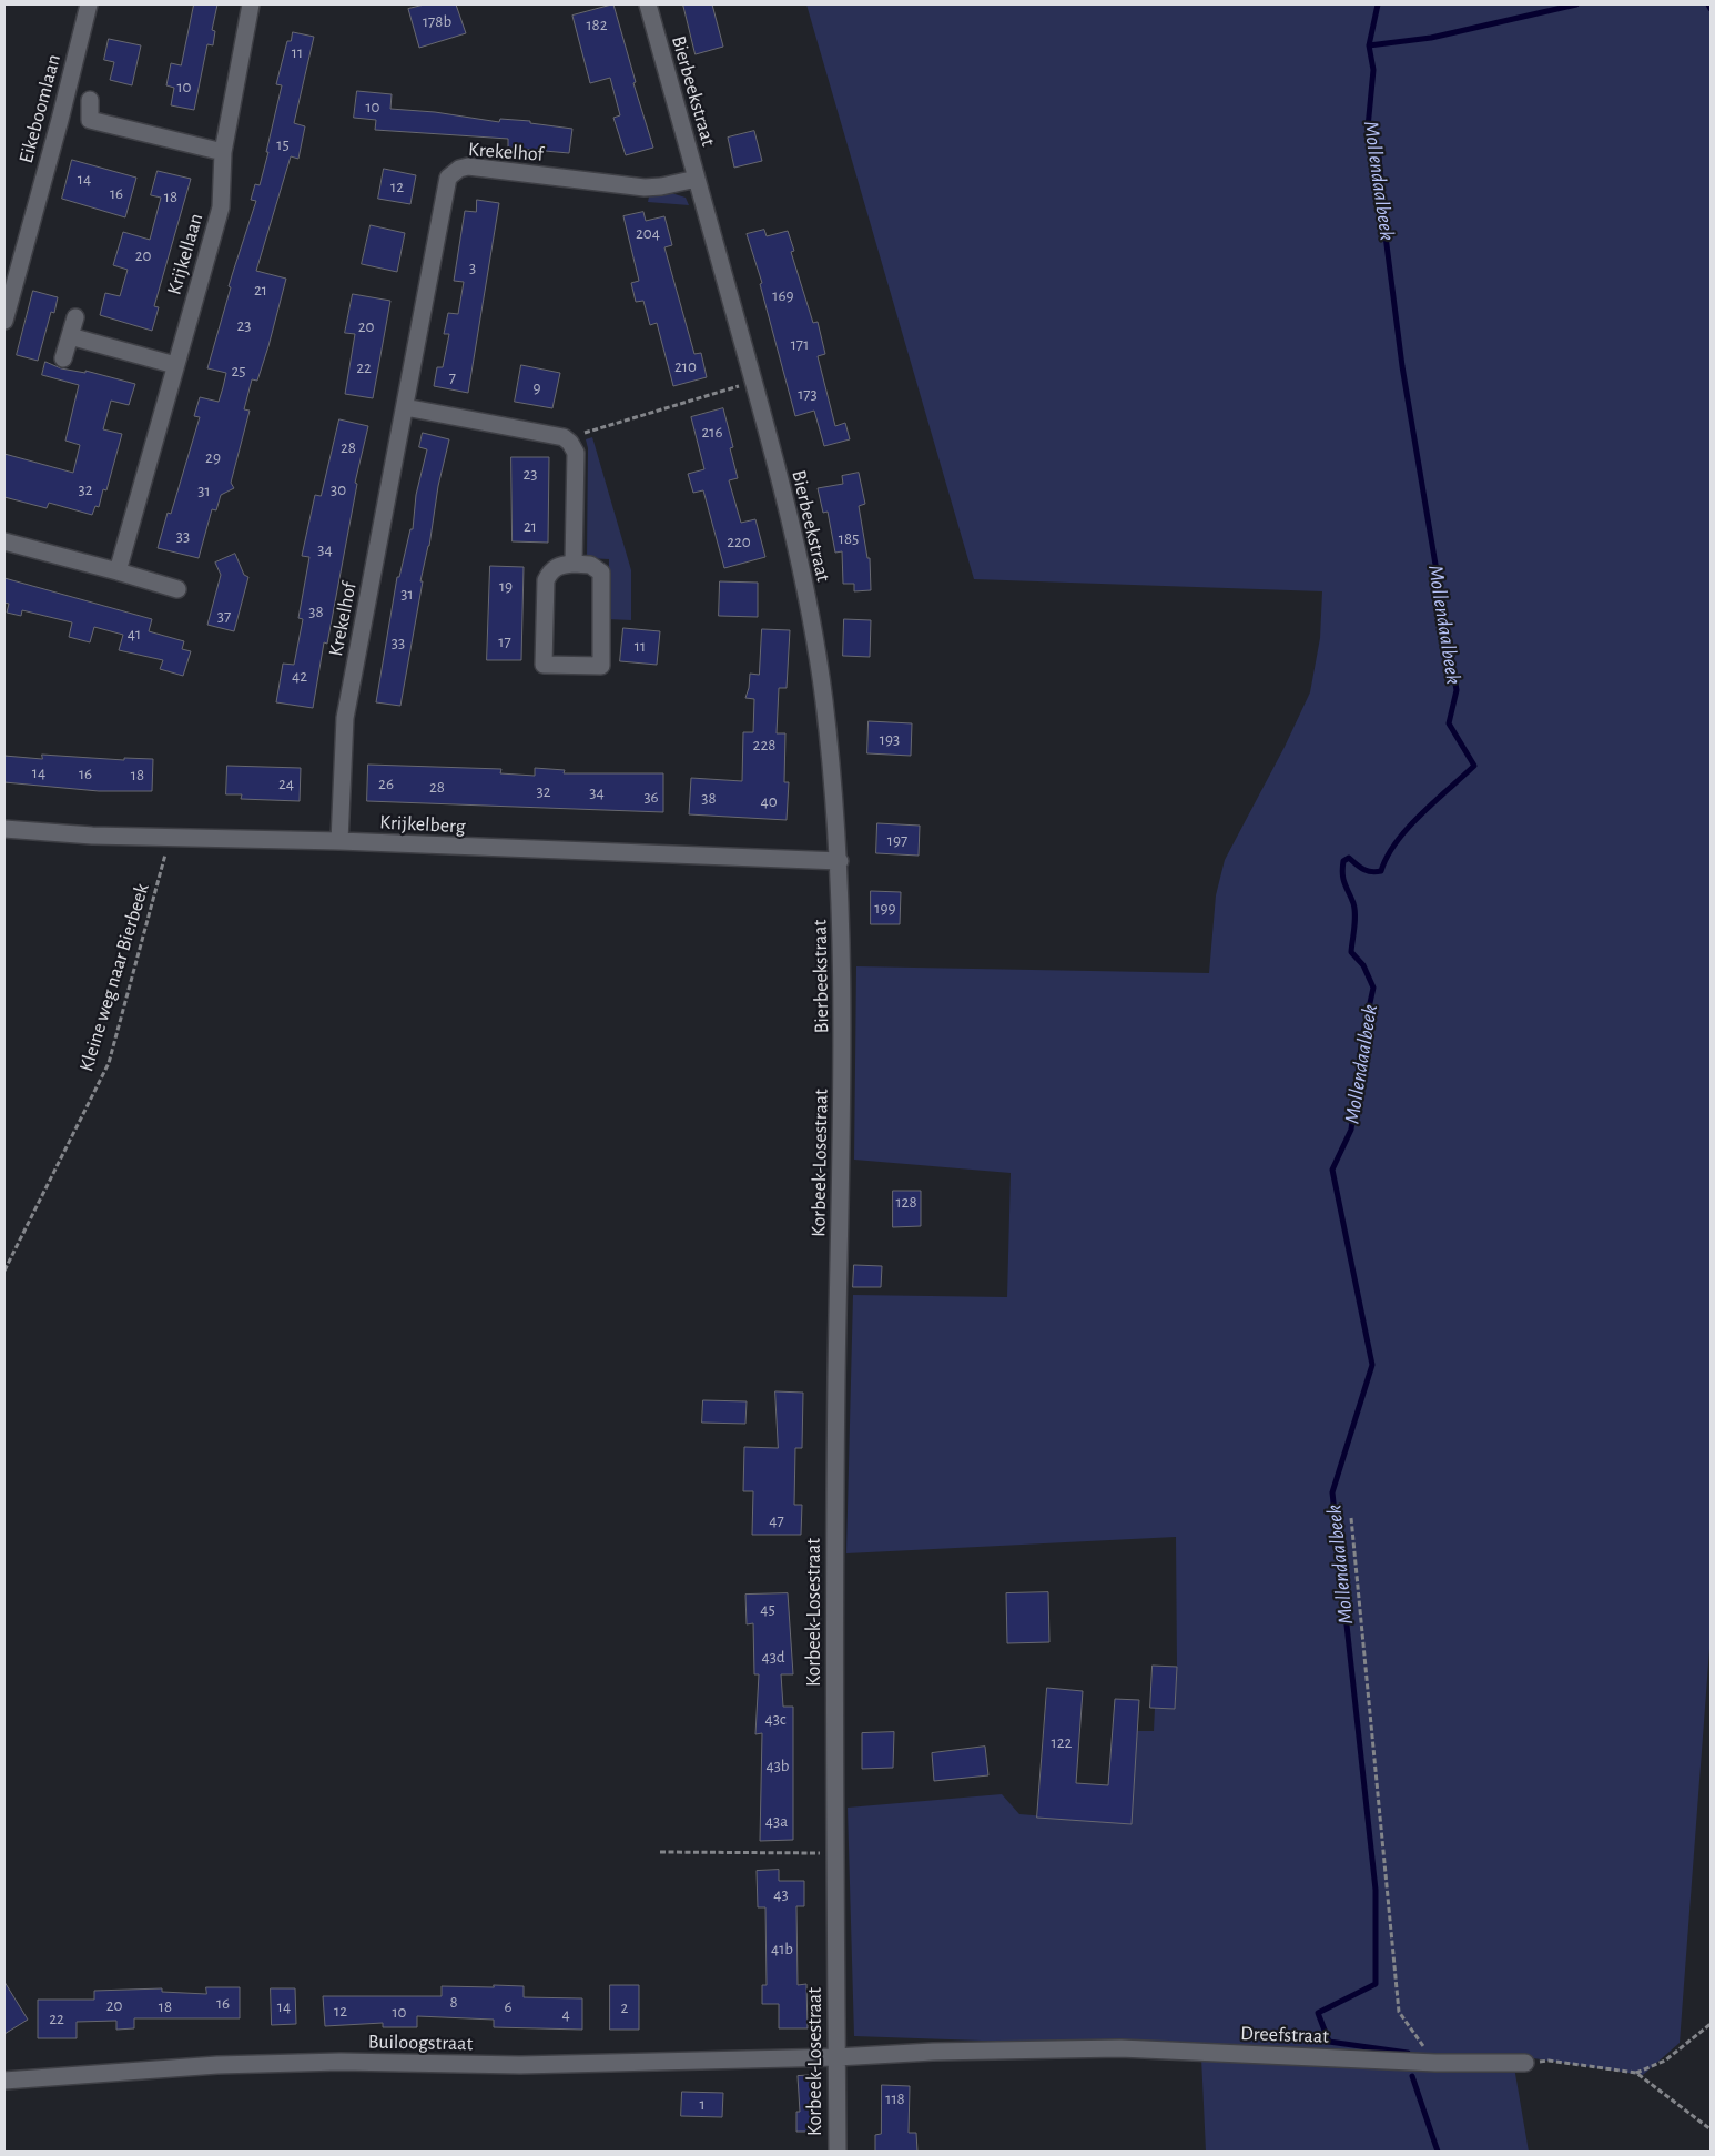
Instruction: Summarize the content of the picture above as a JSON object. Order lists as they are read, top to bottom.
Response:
{
  "streets": {
    "street": [
      "Bierbeekstraat",
      "Eikeboomlaan",
      "Krekelhof",
      "Krijkellaan",
      "Krijkelberg",
      "Korbeek-Losestraat",
      "Dreefstraat",
      "Builoogstraat"
    ],
    "path": ["Kleine weg naar Bierbeek"]
  },
  "crossings": [
    ["Bierbeekstraat", "Krekelhof"],
    ["Bierbeekstraat", "Krijkelberg"],
    ["Bierbeekstraat", "Korbeek-Losestraat"],
    ["Krekelhof", "Krijkelberg"],
    ["Krijkelberg", "Kleine weg naar Bierbeek"],
    ["Korbeek-Losestraat", "Dreefstraat"],
    ["Korbeek-Losestraat", "Builoogstraat"],
    ["Dreefstraat", "Builoogstraat"]
  ],
  "water": ["Mollendaalbeek"],
  "house_numbers": [
    "178b",
    "182",
    "11",
    "10",
    "10",
    "15",
    "14",
    "12",
    "16",
    "18",
    "204",
    "20",
    "3",
    "21",
    "169",
    "23",
    "20",
    "171",
    "210",
    "22",
    "25",
    "7",
    "9",
    "173",
    "216",
    "28",
    "29",
    "23",
    "32",
    "30",
    "31",
    "21",
    "33",
    "185",
    "220",
    "34",
    "19",
    "31",
    "38",
    "37",
    "41",
    "17",
    "33",
    "11",
    "42",
    "193",
    "228",
    "14",
    "16",
    "18",
    "24",
    "26",
    "28",
    "32",
    "34",
    "36",
    "38",
    "40",
    "197",
    "199",
    "128",
    "47",
    "45",
    "43d",
    "43c",
    "122",
    "43b",
    "43a",
    "43",
    "41b",
    "8",
    "16",
    "20",
    "18",
    "14",
    "6",
    "2",
    "12",
    "10",
    "4",
    "22",
    "118",
    "1"
  ]
}
